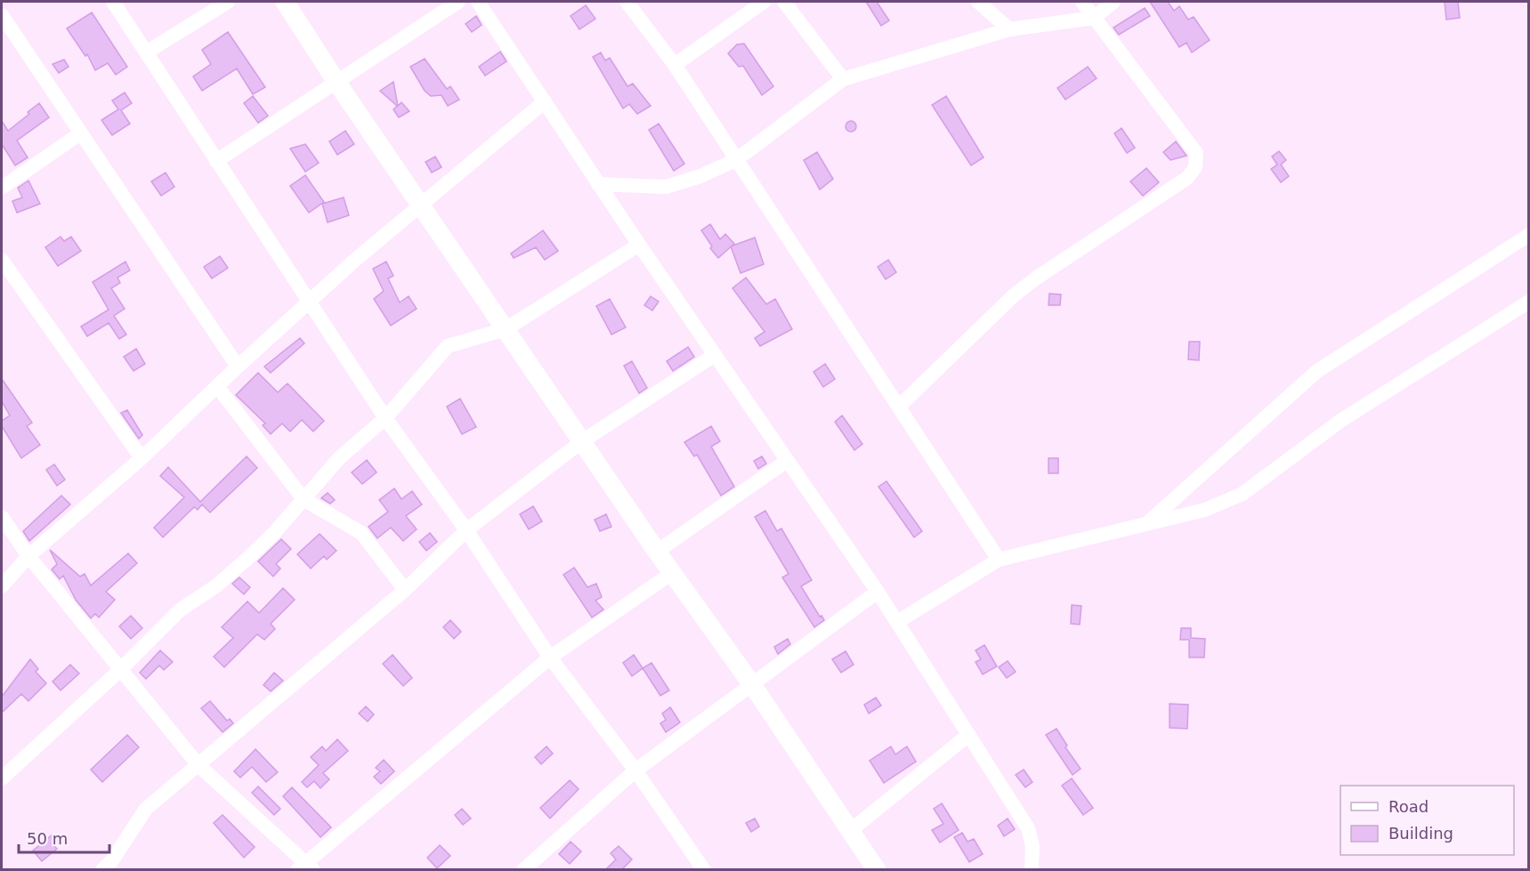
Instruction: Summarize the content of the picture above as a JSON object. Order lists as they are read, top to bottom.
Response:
{
  "legend": ["Road", "Building"],
  "scale_bar": "50 m"
}
